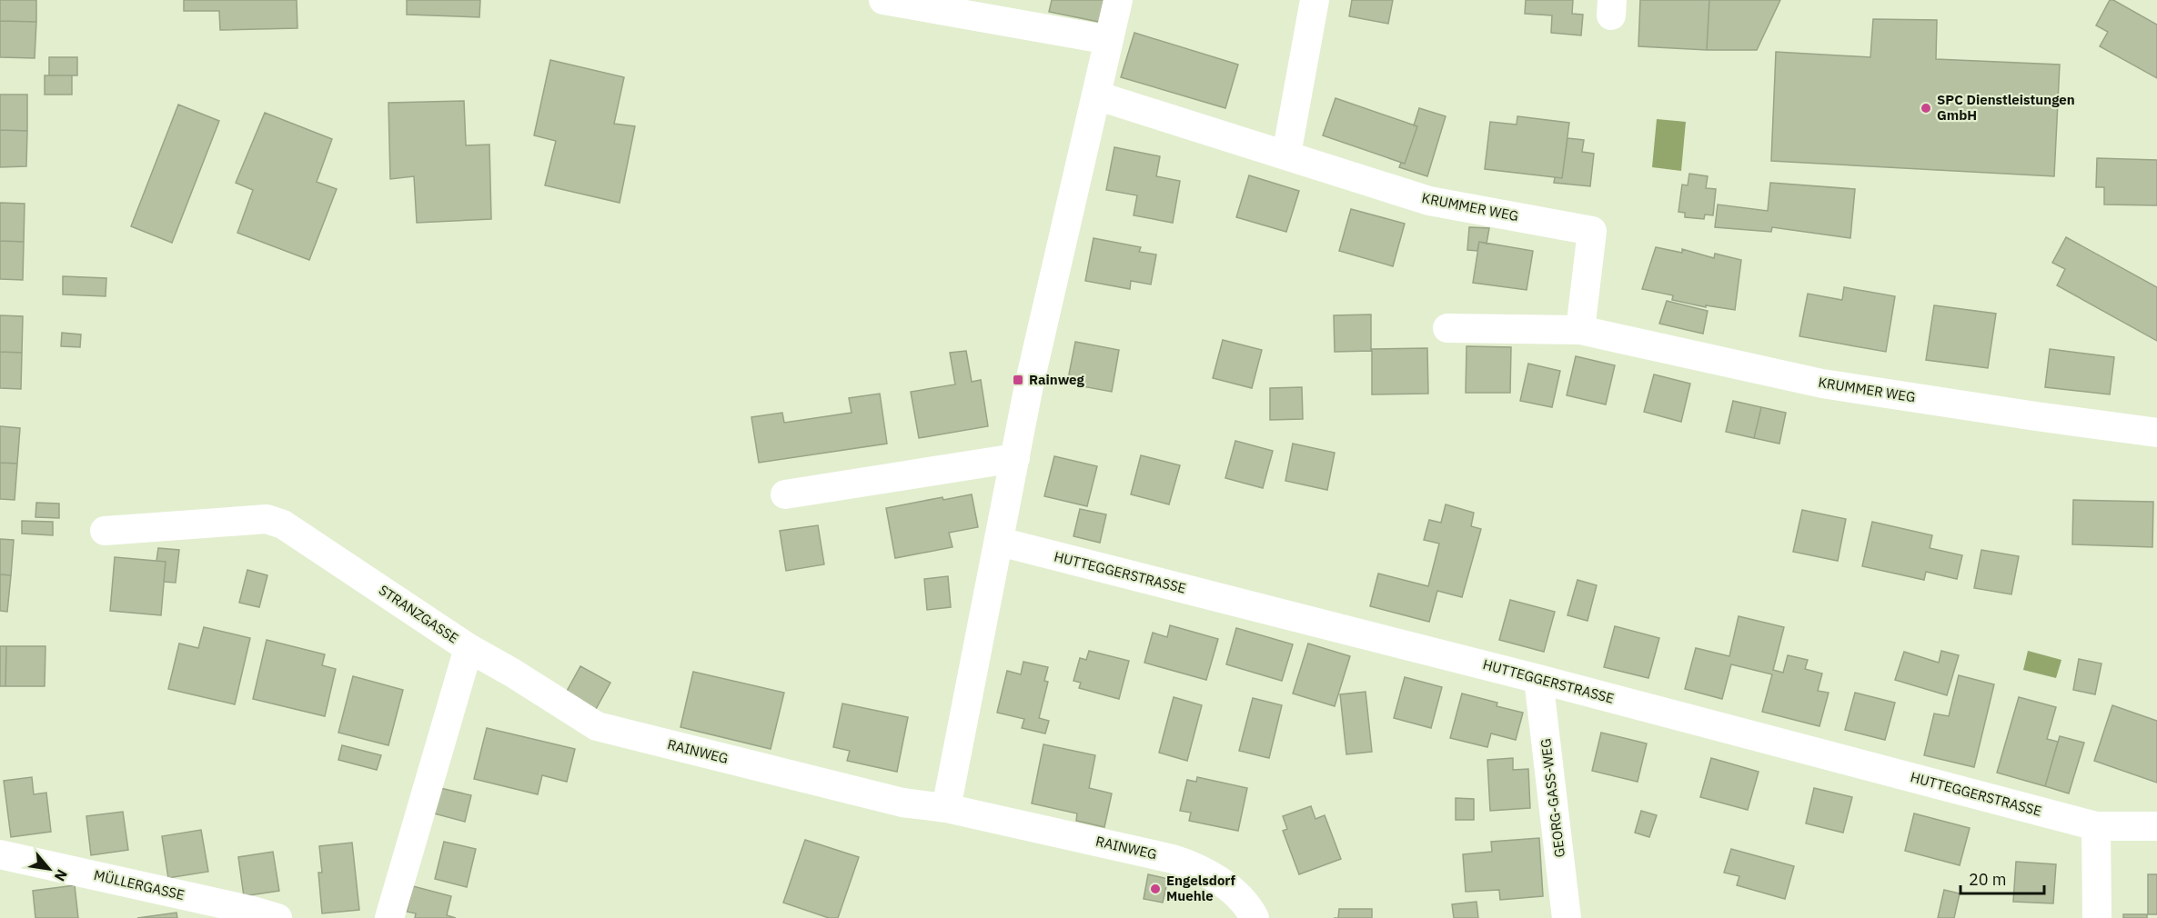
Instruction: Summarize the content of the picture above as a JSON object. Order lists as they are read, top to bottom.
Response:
{
  "streets": {
    "street": [
      "KRUMMER WEG",
      "HUTTEGGERSTRASSE",
      "STRANZGASSE",
      "RAINWEG",
      "GEORG-GASS-WEG",
      "MÜLLERGASSE"
    ]
  },
  "crossings": [
    ["HUTTEGGERSTRASSE", "GEORG-GASS-WEG"],
    ["STRANZGASSE", "RAINWEG"]
  ],
  "places": {
    "other": ["SPC Dienstleistungen GmbH", "Engelsdorf Muehle"],
    "transit": ["Rainweg"]
  },
  "scale_bar": "20 m",
  "north": "bottom right"
}
